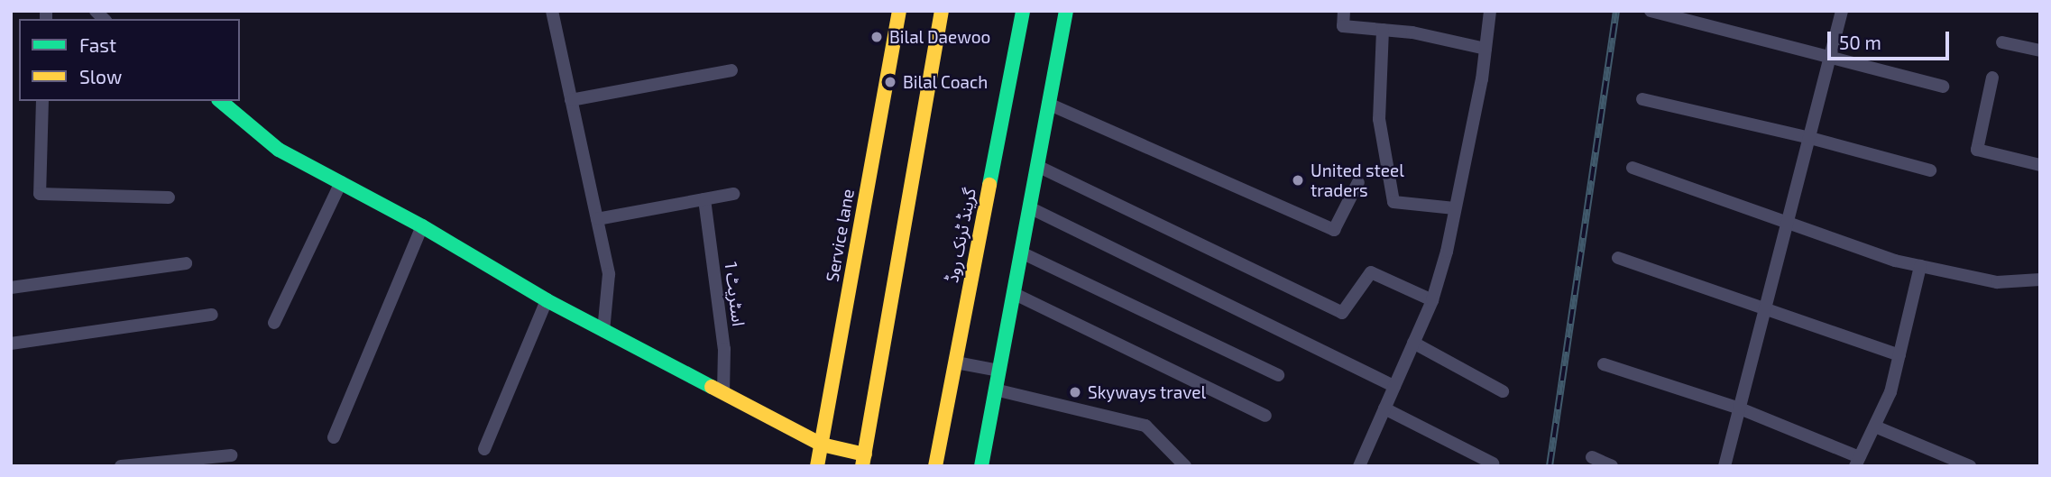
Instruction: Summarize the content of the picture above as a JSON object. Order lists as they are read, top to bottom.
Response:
{
  "streets": {
    "main road": ["Service lane", "گرینڈ ٹرنک روڈ"],
    "street": ["اسٹریٹ 1"]
  },
  "places": [
    "Bilal Daewoo",
    "Bilal Coach",
    "United steel traders",
    "Skyways travel"
  ],
  "legend": ["Fast", "Slow"],
  "scale_bar": "50 m"
}
